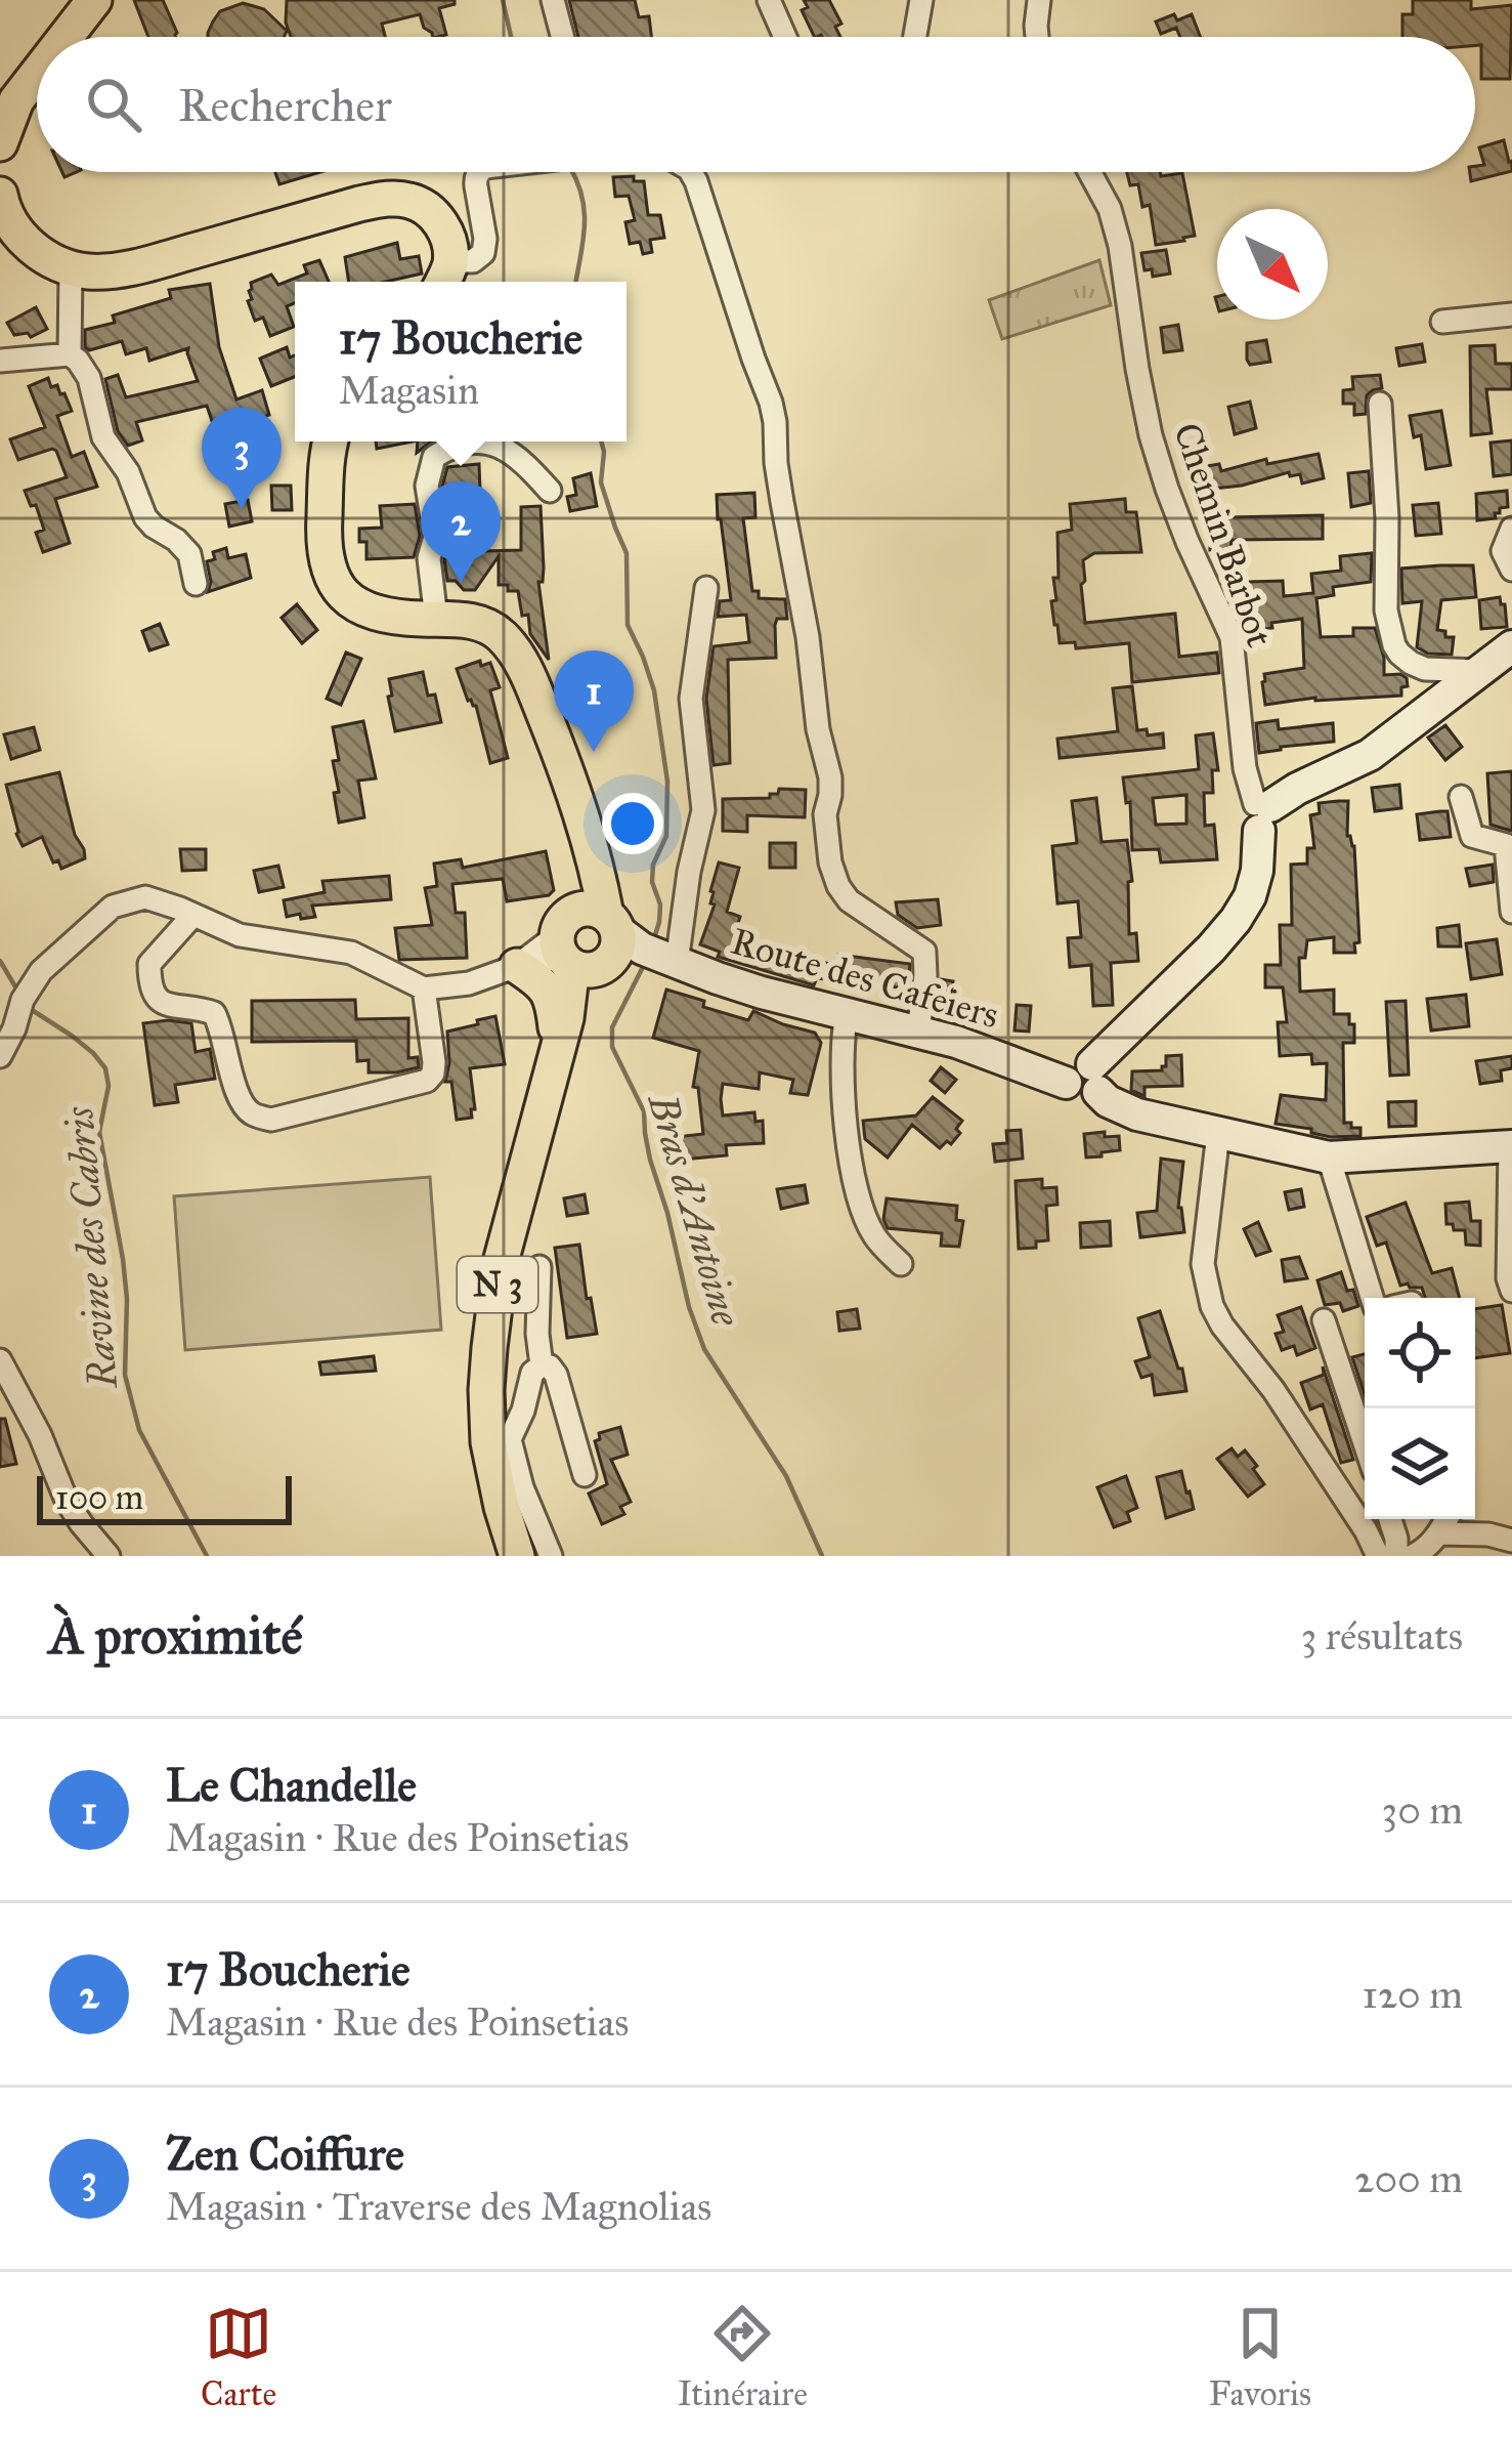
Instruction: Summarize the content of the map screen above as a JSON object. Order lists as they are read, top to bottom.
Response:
{
  "streets": {
    "main road": ["N 3"],
    "street": ["Chemin Barbot", "Route des Cafeiers"]
  },
  "crossings": [
    ["Route des Cafeiers", "N 3"]
  ],
  "water": ["Bras d'Antoine", "Ravine des Cabris"],
  "scale_bar": "100 m",
  "north": "bottom right",
  "page": {
    "search": "Rechercher",
    "popup": ["17 Boucherie", "Magasin"],
    "pins": ["3", "2", "1"],
    "scale": "100 m",
    "heading": ["À proximité", "3 résultats"],
    "list": [
      {
        "mark": "1",
        "name": "Le Chandelle",
        "note": "Magasin · Rue des Poinsetias",
        "value": "30 m"
      },
      {
        "mark": "2",
        "name": "17 Boucherie",
        "note": "Magasin · Rue des Poinsetias",
        "value": "120 m"
      },
      {
        "mark": "3",
        "name": "Zen Coiffure",
        "note": "Magasin · Traverse des Magnolias",
        "value": "200 m"
      }
    ],
    "nav": ["Carte", "Itinéraire", "Favoris"]
  }
}
